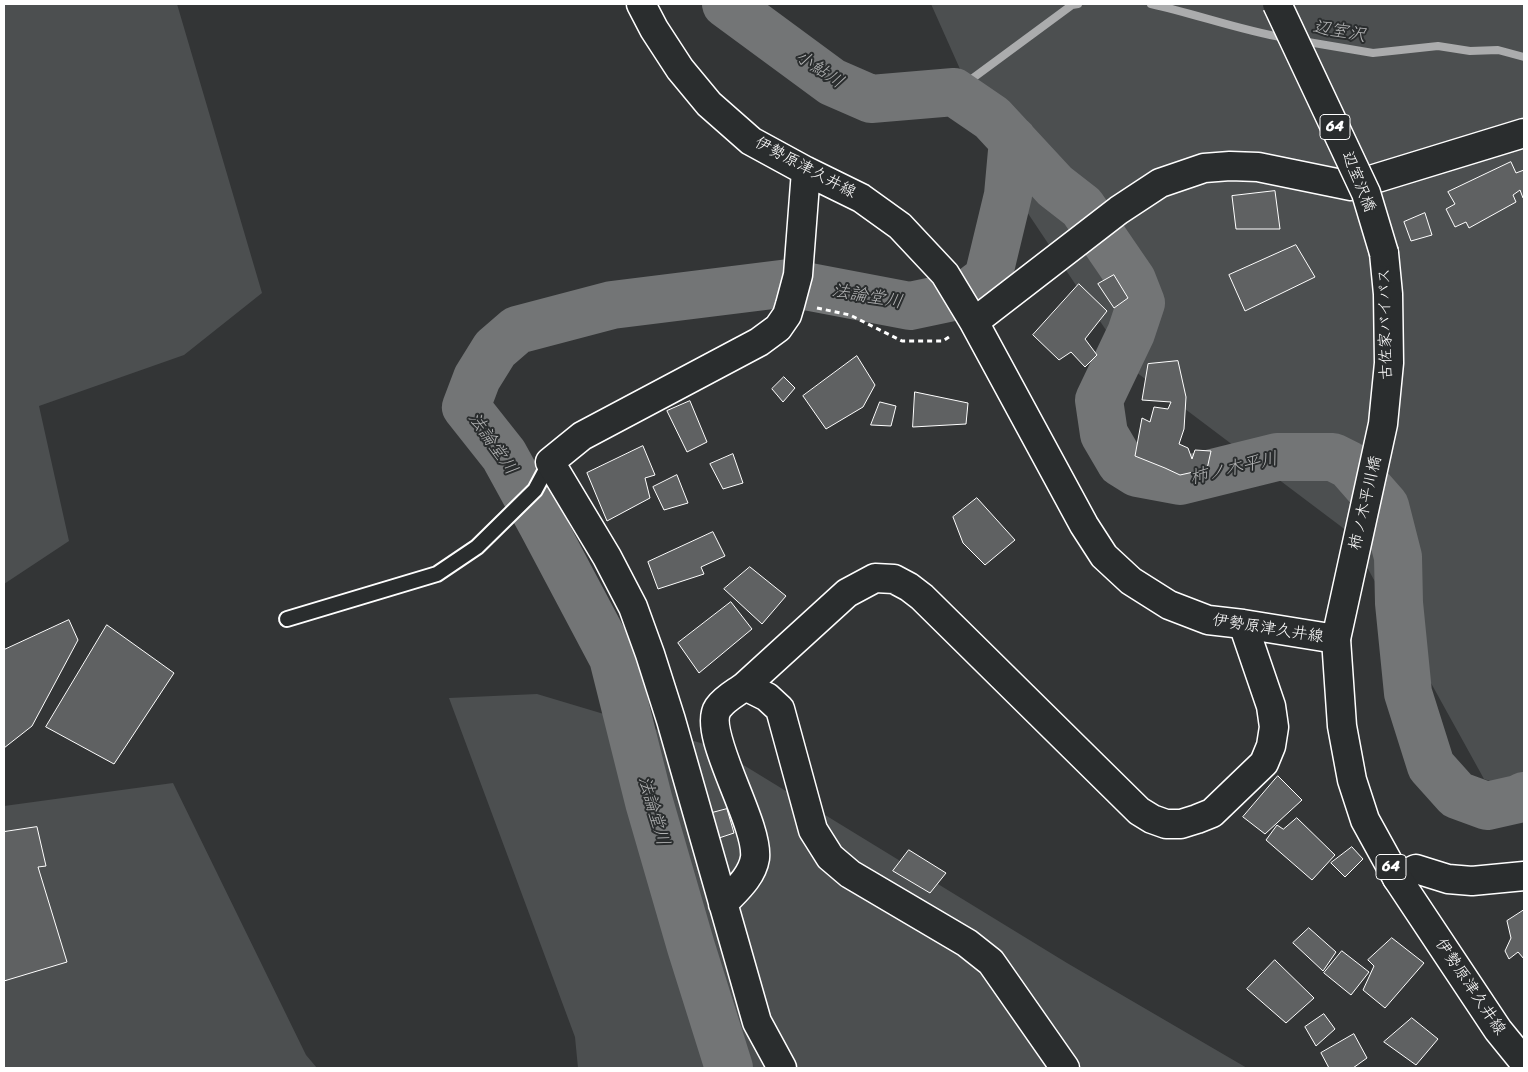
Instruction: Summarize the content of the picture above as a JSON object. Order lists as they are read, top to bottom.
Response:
{
  "streets": {
    "street": [
      "64",
      "伊勢原津久井線",
      "辺室沢橋",
      "古佐家バイパス",
      "柿ノ木平川橋"
    ]
  },
  "crossings": [
    ["伊勢原津久井線", "柿ノ木平川橋"],
    ["辺室沢橋", "古佐家バイパス"],
    ["古佐家バイパス", "柿ノ木平川橋"]
  ],
  "water": [
    "辺室沢",
    "小鮎川",
    "法論堂川",
    "柿ノ木平川"
  ]
}
